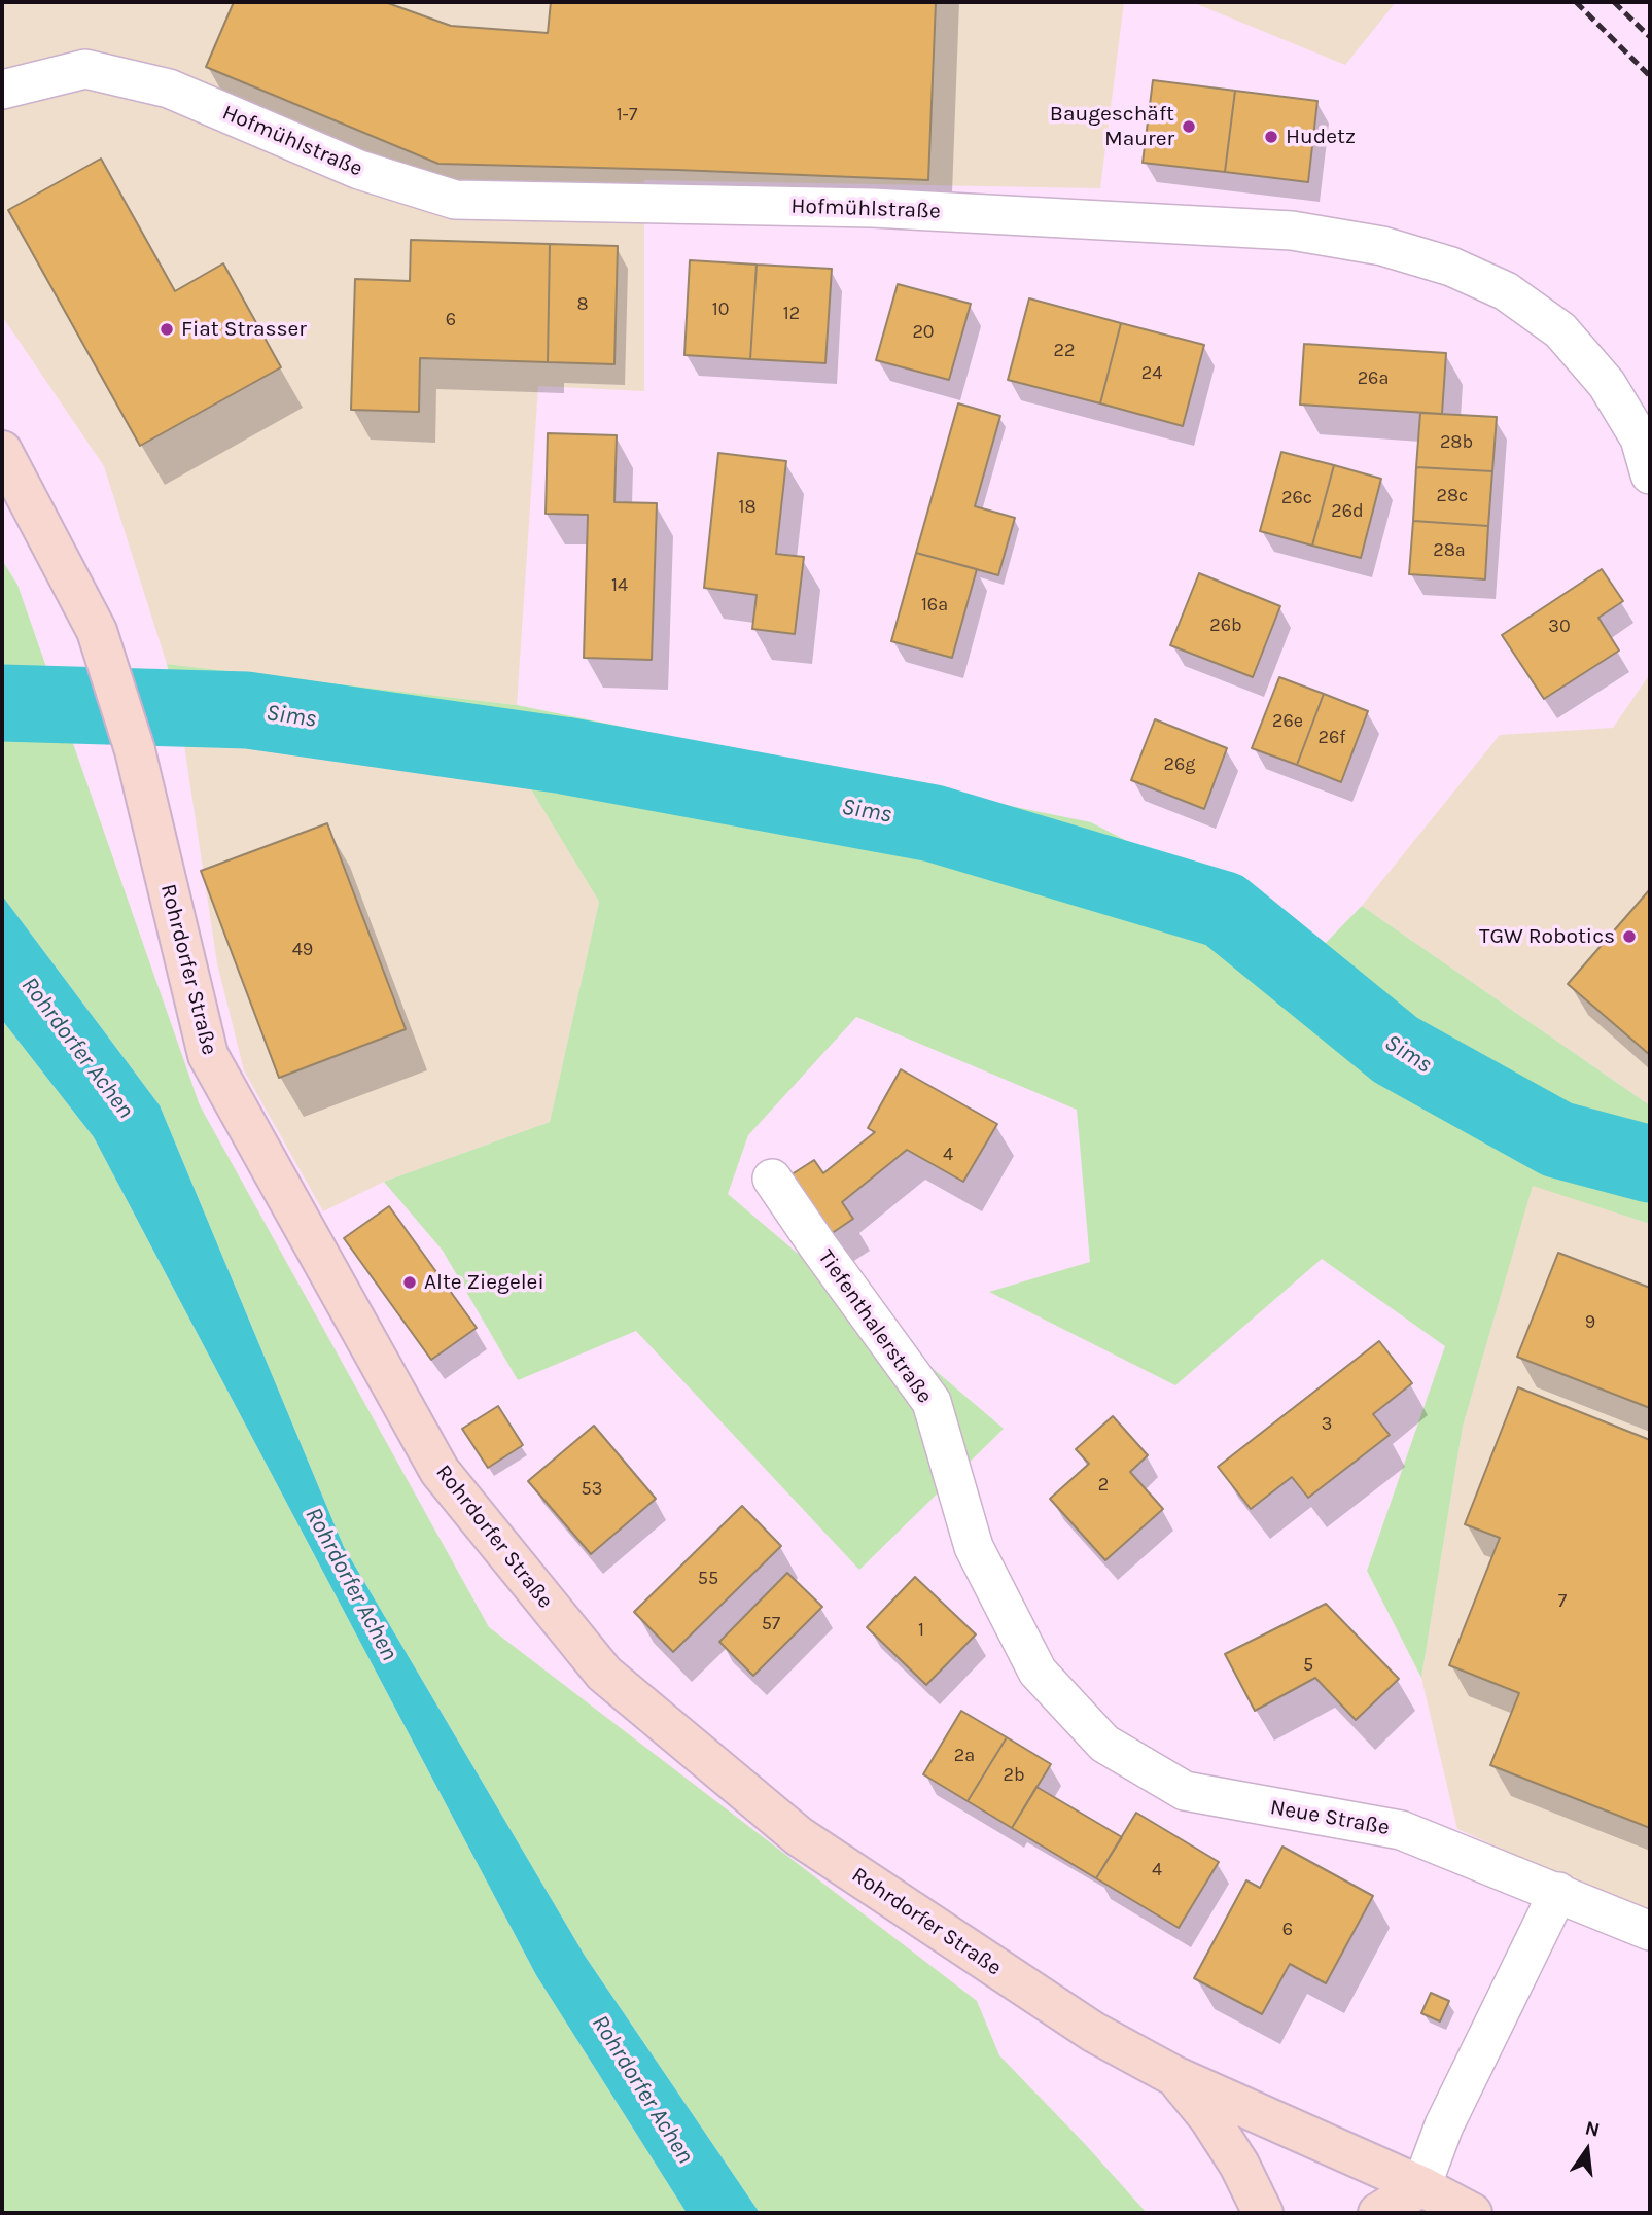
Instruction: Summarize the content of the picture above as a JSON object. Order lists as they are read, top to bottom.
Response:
{
  "streets": {
    "main road": ["Rohrdorfer Straße"],
    "street": ["Hofmühlstraße", "Tiefenthalerstraße", "Neue Straße"]
  },
  "crossings": [
    ["Tiefenthalerstraße", "Neue Straße"]
  ],
  "water": ["Sims", "Rohrdorfer Achen"],
  "places": [
    "Baugeschäft Maurer",
    "Hudetz",
    "Fiat Strasser",
    "TGW Robotics",
    "Alte Ziegelei"
  ],
  "house_numbers": [
    "1-7",
    "8",
    "10",
    "12",
    "6",
    "20",
    "22",
    "24",
    "26a",
    "28b",
    "28c",
    "26c",
    "18",
    "26d",
    "28a",
    "14",
    "16a",
    "26b",
    "30",
    "26e",
    "26f",
    "26g",
    "49",
    "4",
    "9",
    "3",
    "2",
    "53",
    "55",
    "7",
    "57",
    "1",
    "5",
    "2a",
    "2b",
    "4",
    "6"
  ],
  "north": "top"
}
